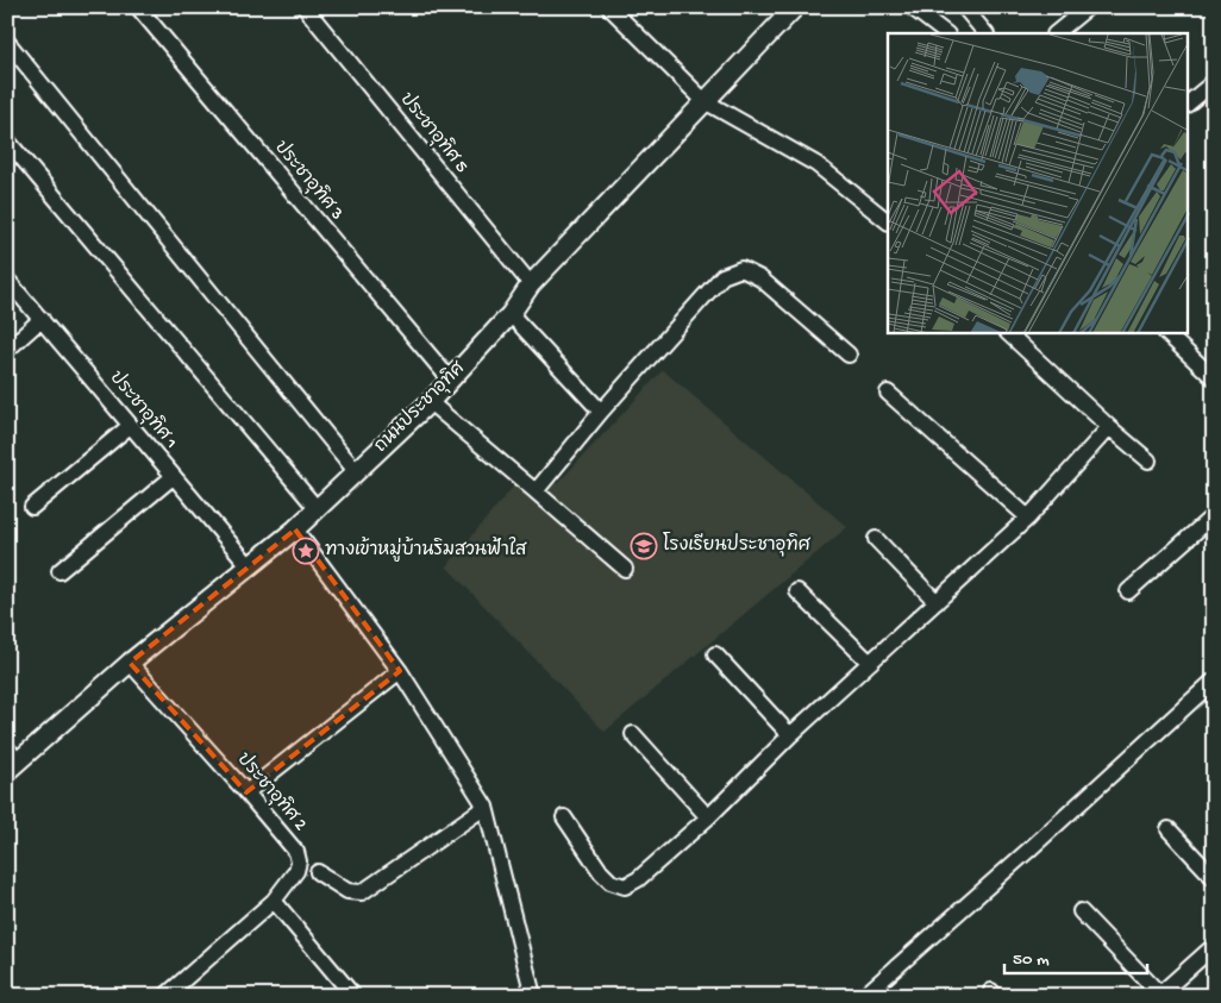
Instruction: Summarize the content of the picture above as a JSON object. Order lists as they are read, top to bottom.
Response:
{
  "streets": {
    "street": [
      "ประชาอุทิศ 5",
      "ประชาอุทิศ 3",
      "ถนนประชาอุทิศ",
      "ประชาอุทิศ 1",
      "ประชาอุทิศ 2"
    ]
  },
  "crossings": [
    ["ประชาอุทิศ 5", "ถนนประชาอุทิศ"],
    ["ประชาอุทิศ 3", "ถนนประชาอุทิศ"],
    ["ถนนประชาอุทิศ", "ประชาอุทิศ 1"],
    ["ถนนประชาอุทิศ", "ประชาอุทิศ 2"]
  ],
  "places": {
    "school or university": ["โรงเรียนประชาอุทิศ"],
    "place": ["ทางเข้าหมู่บ้านริมสวนฟ้าใส"]
  },
  "scale_bar": "50 m"
}
